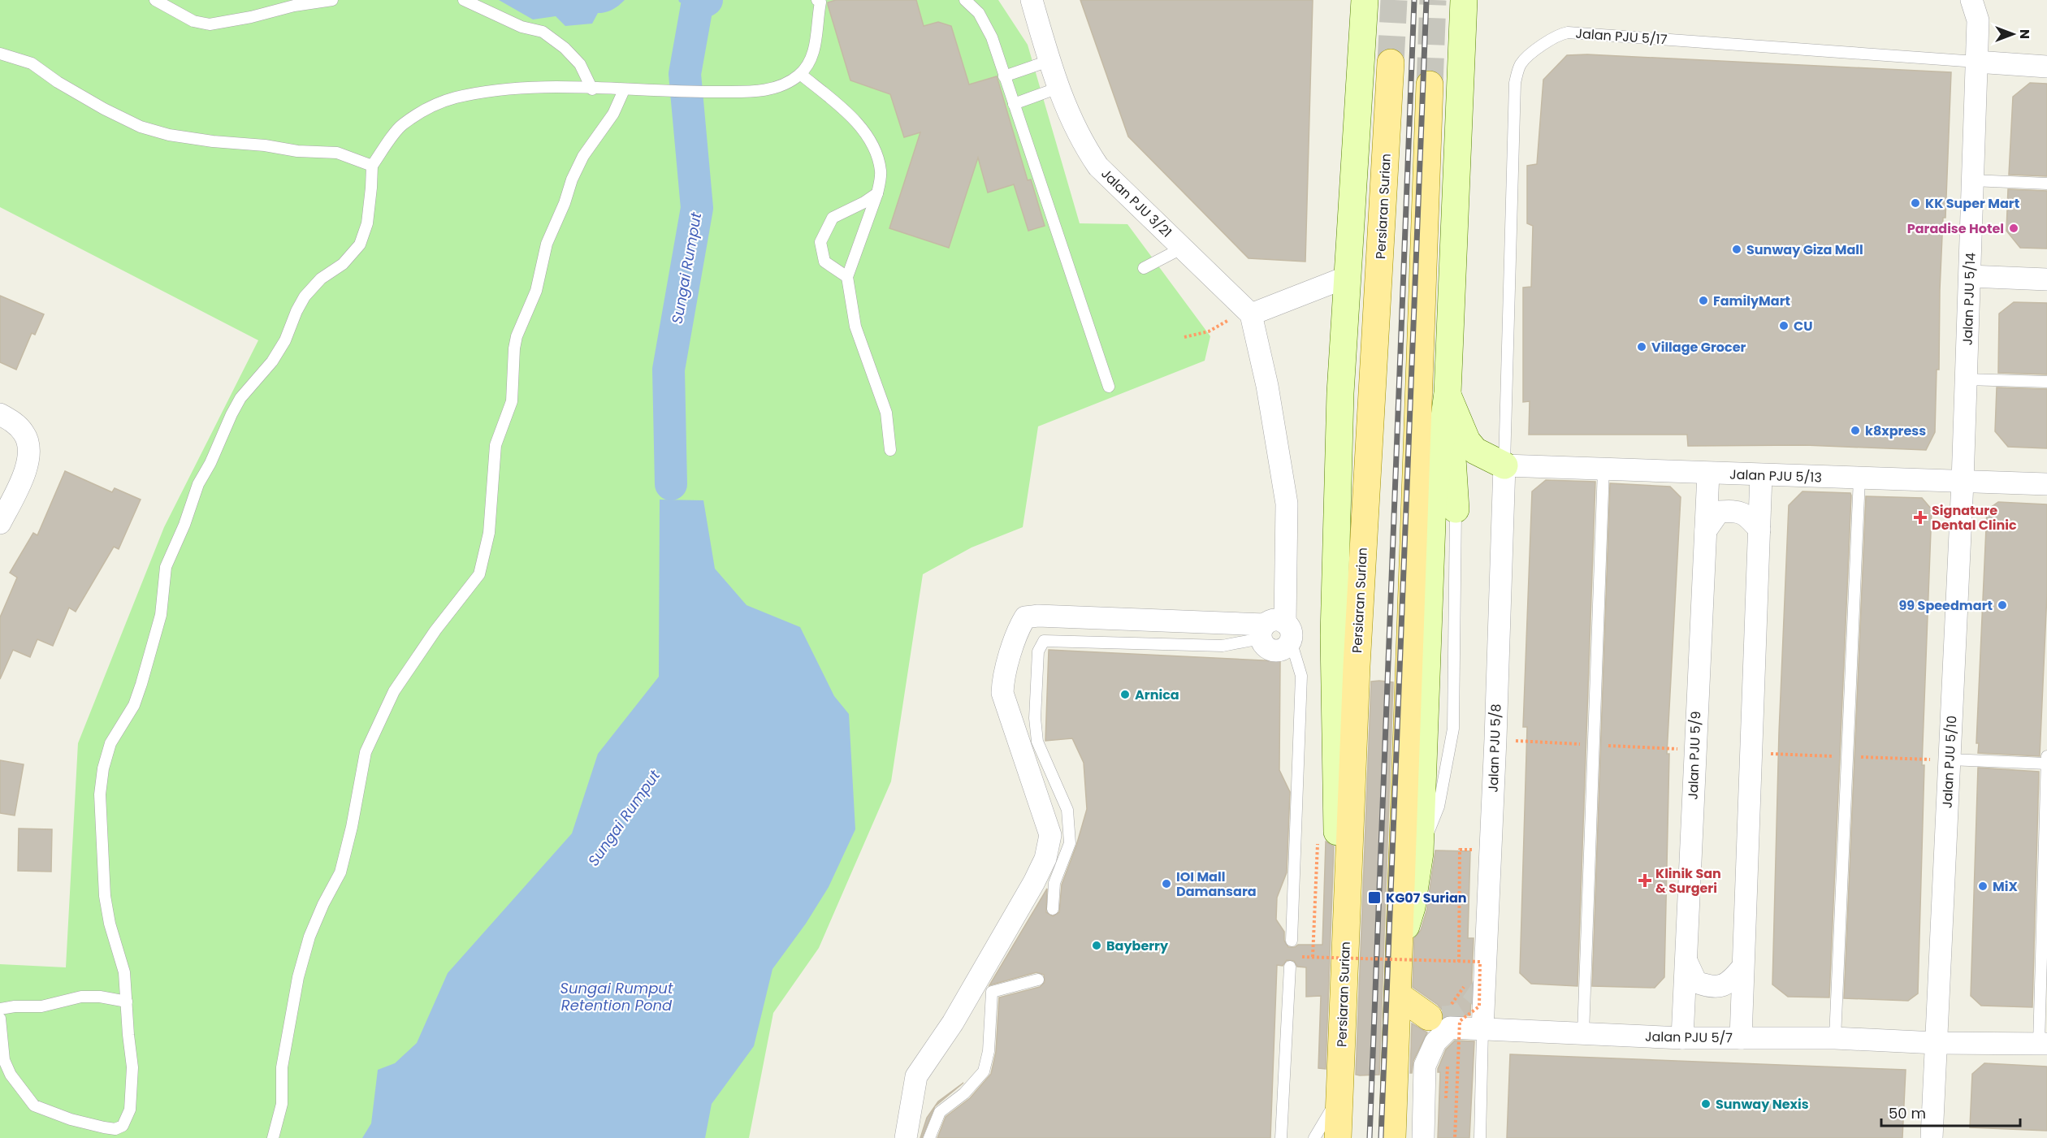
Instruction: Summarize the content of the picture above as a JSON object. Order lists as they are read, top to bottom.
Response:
{
  "streets": {
    "main road": ["Persiaran Surian"],
    "street": [
      "Jalan PJU 5/17",
      "Jalan PJU 3/21",
      "Jalan PJU 5/14",
      "Jalan PJU 5/13",
      "Jalan PJU 5/8",
      "Jalan PJU 5/9",
      "Jalan PJU 5/10",
      "Jalan PJU 5/7"
    ]
  },
  "crossings": [
    ["Jalan PJU 5/17", "Jalan PJU 5/14"],
    ["Jalan PJU 5/17", "Jalan PJU 5/13"],
    ["Jalan PJU 5/17", "Jalan PJU 5/8"],
    ["Jalan PJU 5/14", "Jalan PJU 5/13"],
    ["Jalan PJU 5/14", "Jalan PJU 5/10"],
    ["Jalan PJU 5/13", "Jalan PJU 5/8"],
    ["Jalan PJU 5/13", "Jalan PJU 5/9"],
    ["Jalan PJU 5/13", "Jalan PJU 5/10"],
    ["Jalan PJU 5/8", "Jalan PJU 5/7"],
    ["Jalan PJU 5/9", "Jalan PJU 5/7"],
    ["Jalan PJU 5/10", "Jalan PJU 5/7"]
  ],
  "water": ["Sungai Rumput", "Sungai Rumput Retention Pond"],
  "places": {
    "other": [
      "KK Super Mart",
      "Paradise Hotel",
      "Sunway Giza Mall",
      "FamilyMart",
      "CU",
      "Village Grocer",
      "k8xpress",
      "99 Speedmart",
      "Arnica",
      "IOI Mall Damansara",
      "MiX",
      "Bayberry",
      "Sunway Nexis"
    ],
    "health": ["Signature Dental Clinic", "Klinik San & Surgeri"],
    "transit": ["KG07 Surian"]
  },
  "scale_bar": "50 m",
  "north": "right"
}
